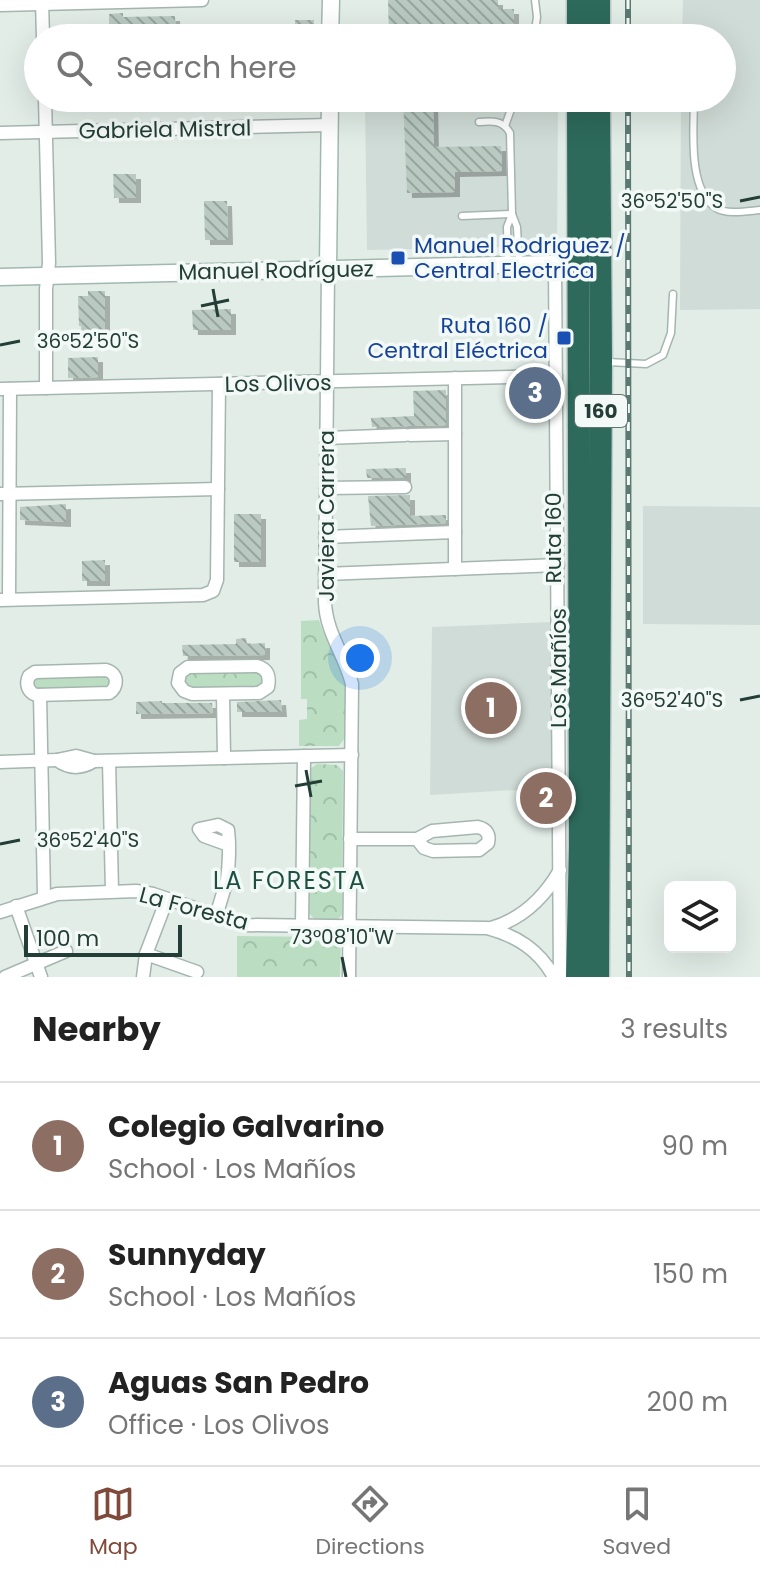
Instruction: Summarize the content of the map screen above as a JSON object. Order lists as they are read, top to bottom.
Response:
{
  "streets": {
    "highway": ["160", "Ruta 160"],
    "street": [
      "Gabriela Mistral",
      "Manuel Rodríguez",
      "Los Olivos",
      "Javiera Carrera",
      "Los Mañíos",
      "La Foresta"
    ]
  },
  "crossings": [
    ["Gabriela Mistral", "Javiera Carrera"],
    ["Manuel Rodríguez", "160"],
    ["Manuel Rodríguez", "Javiera Carrera"],
    ["Manuel Rodríguez", "Ruta 160"],
    ["Manuel Rodríguez", "Los Mañíos"],
    ["Los Olivos", "Javiera Carrera"],
    ["Los Olivos", "Los Mañíos"],
    ["Javiera Carrera", "La Foresta"],
    ["Ruta 160", "Los Mañíos"],
    ["Los Mañíos", "La Foresta"]
  ],
  "districts": ["LA FORESTA"],
  "places": {
    "transit": ["Manuel Rodriguez / Central Electrica", "Ruta 160 / Central Eléctrica"]
  },
  "scale_bar": "100 m",
  "page": {
    "search": "Search here",
    "pins": ["3", "1", "2"],
    "scale": "100 m",
    "heading": ["Nearby", "3 results"],
    "list": [
      {
        "mark": "1",
        "name": "Colegio Galvarino",
        "note": "School · Los Mañíos",
        "value": "90 m"
      },
      {
        "mark": "2",
        "name": "Sunnyday",
        "note": "School · Los Mañíos",
        "value": "150 m"
      },
      {
        "mark": "3",
        "name": "Aguas San Pedro",
        "note": "Office · Los Olivos",
        "value": "200 m"
      }
    ],
    "nav": ["Map", "Directions", "Saved"]
  },
  "coordinates": ["36°52'50\"S", "36°52'40\"S", "73°08'10\"W"]
}
